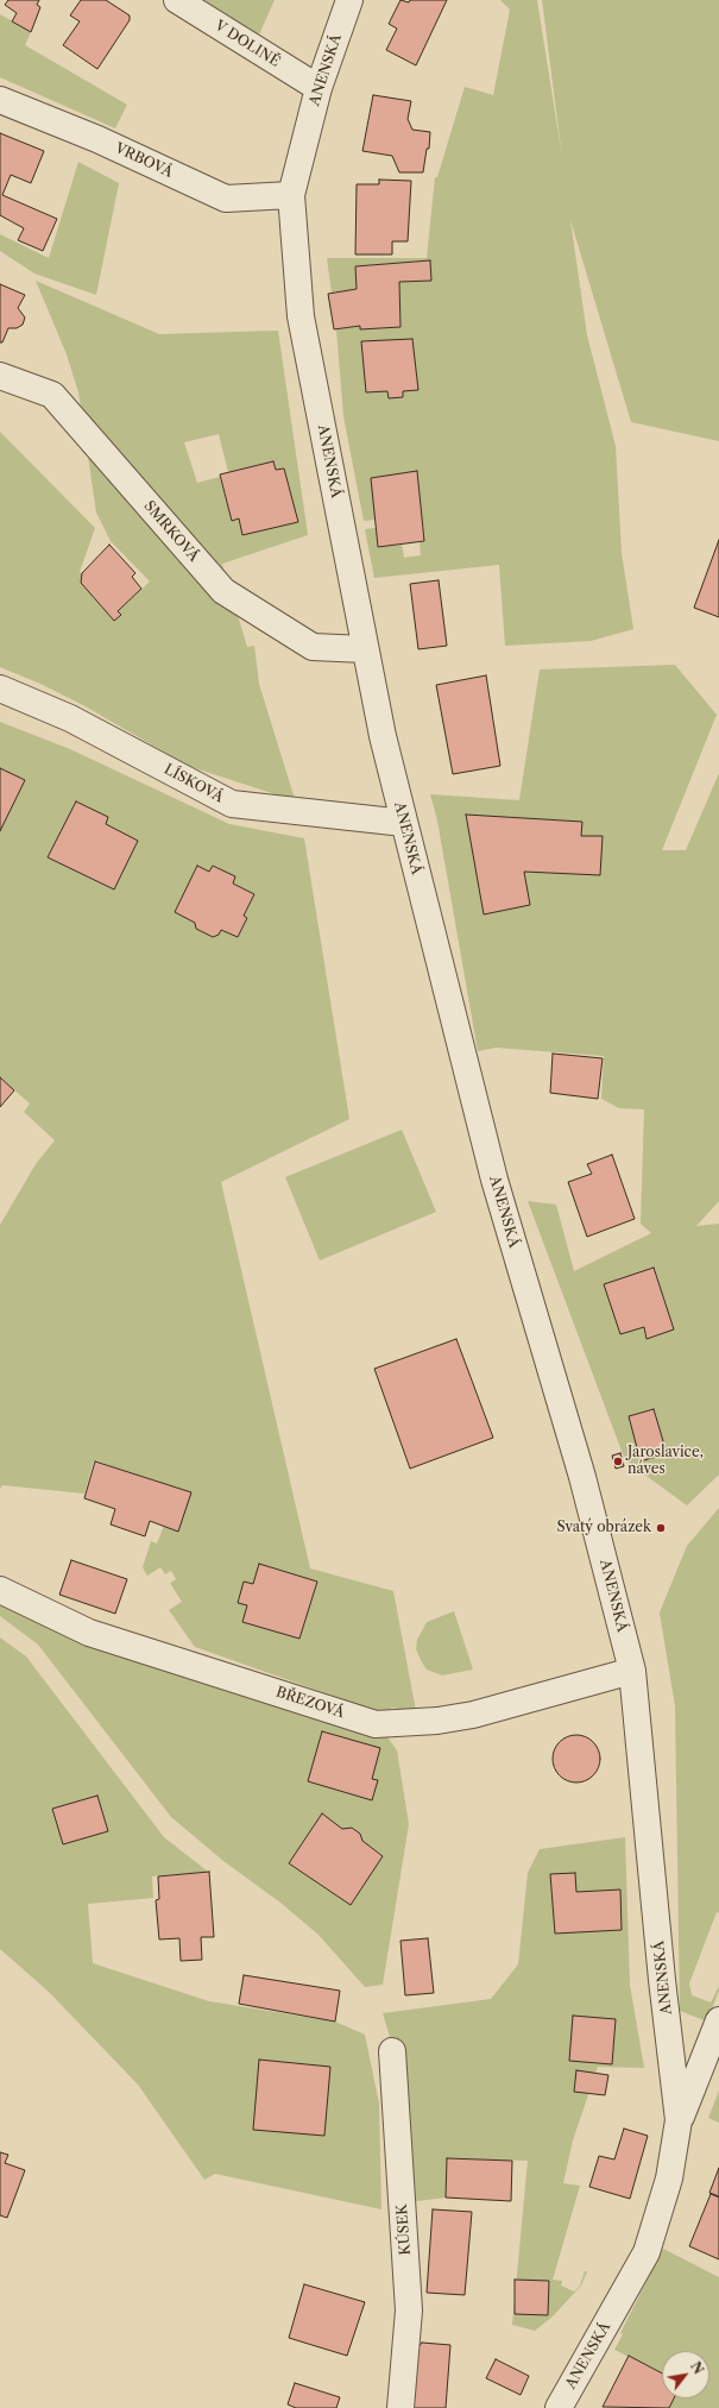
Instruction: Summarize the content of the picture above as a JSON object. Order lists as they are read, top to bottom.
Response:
{
  "streets": {
    "street": [
      "V DOLINĚ",
      "ANENSKÁ",
      "VRBOVÁ",
      "SMRKOVÁ",
      "LÍSKOVÁ",
      "BŘEZOVÁ",
      "KÚSEK"
    ]
  },
  "crossings": [
    ["V DOLINĚ", "ANENSKÁ"],
    ["ANENSKÁ", "VRBOVÁ"],
    ["ANENSKÁ", "SMRKOVÁ"],
    ["ANENSKÁ", "LÍSKOVÁ"],
    ["ANENSKÁ", "BŘEZOVÁ"]
  ],
  "places": ["Jaroslavice, náves", "Svatý obrázek"],
  "north": "top right"
}
